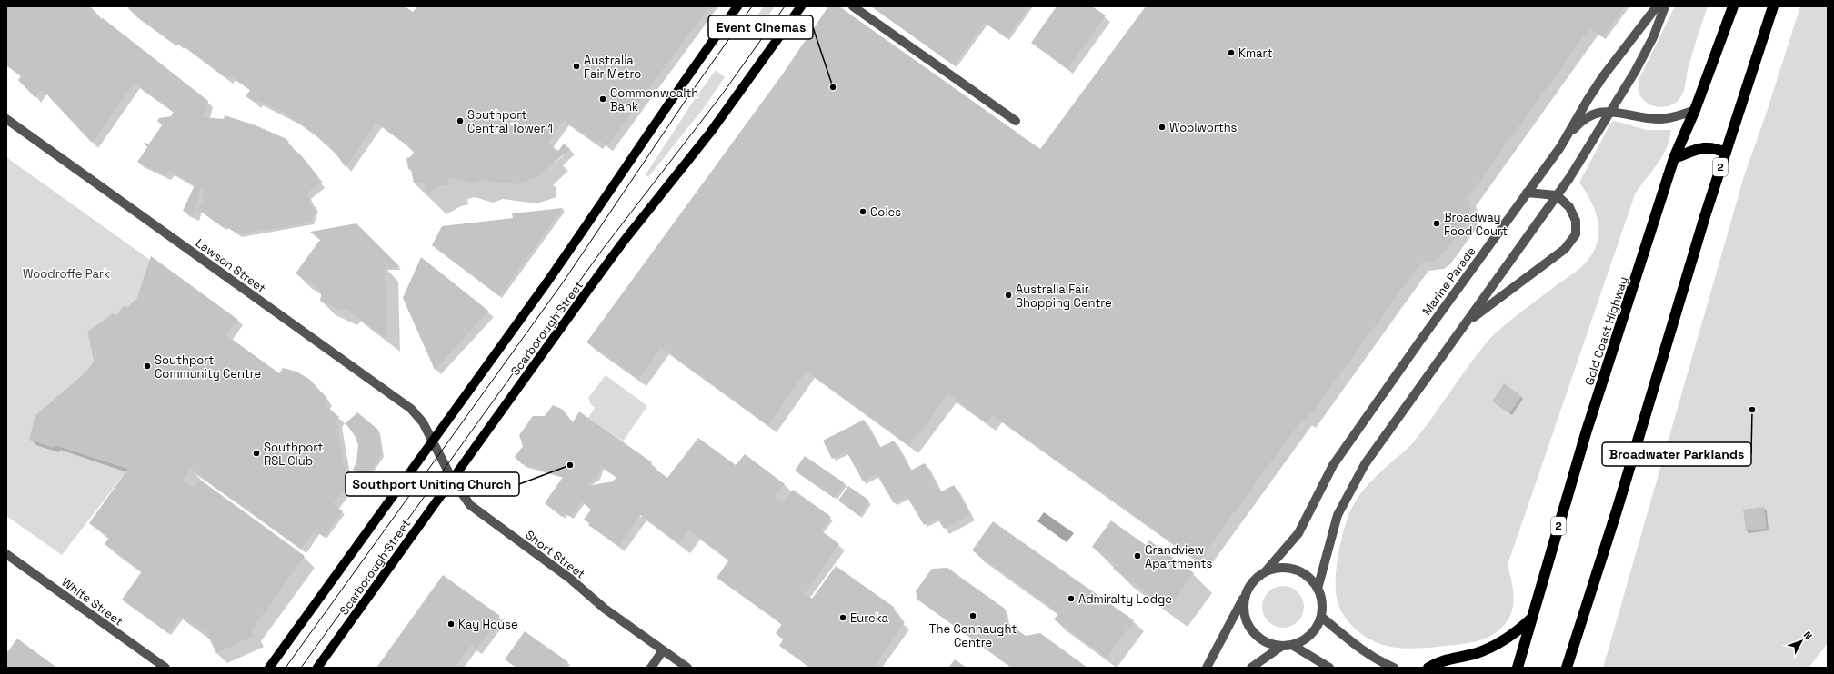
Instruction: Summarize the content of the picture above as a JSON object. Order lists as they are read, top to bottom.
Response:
{
  "streets": {
    "highway": ["2", "Gold Coast Highway"],
    "main road": ["Scarborough Street"],
    "street": [
      "Lawson Street",
      "Marine Parade",
      "Short Street",
      "White Street"
    ]
  },
  "crossings": [
    ["Lawson Street", "Short Street"],
    ["Scarborough Street", "Short Street"]
  ],
  "parks": ["Woodroffe Park"],
  "places": [
    "Kmart",
    "Australia Fair Metro",
    "Event Cinemas",
    "Commonwealth Bank",
    "Southport Central Tower 1",
    "Woolworths",
    "Coles",
    "Broadway Food Court",
    "Australia Fair Shopping Centre",
    "Southport Community Centre",
    "Broadwater Parklands",
    "Southport RSL Club",
    "Southport Uniting Church",
    "Grandview Apartments",
    "Admiralty Lodge",
    "The Connaught Centre",
    "Eureka",
    "Kay House"
  ],
  "north": "top right"
}
